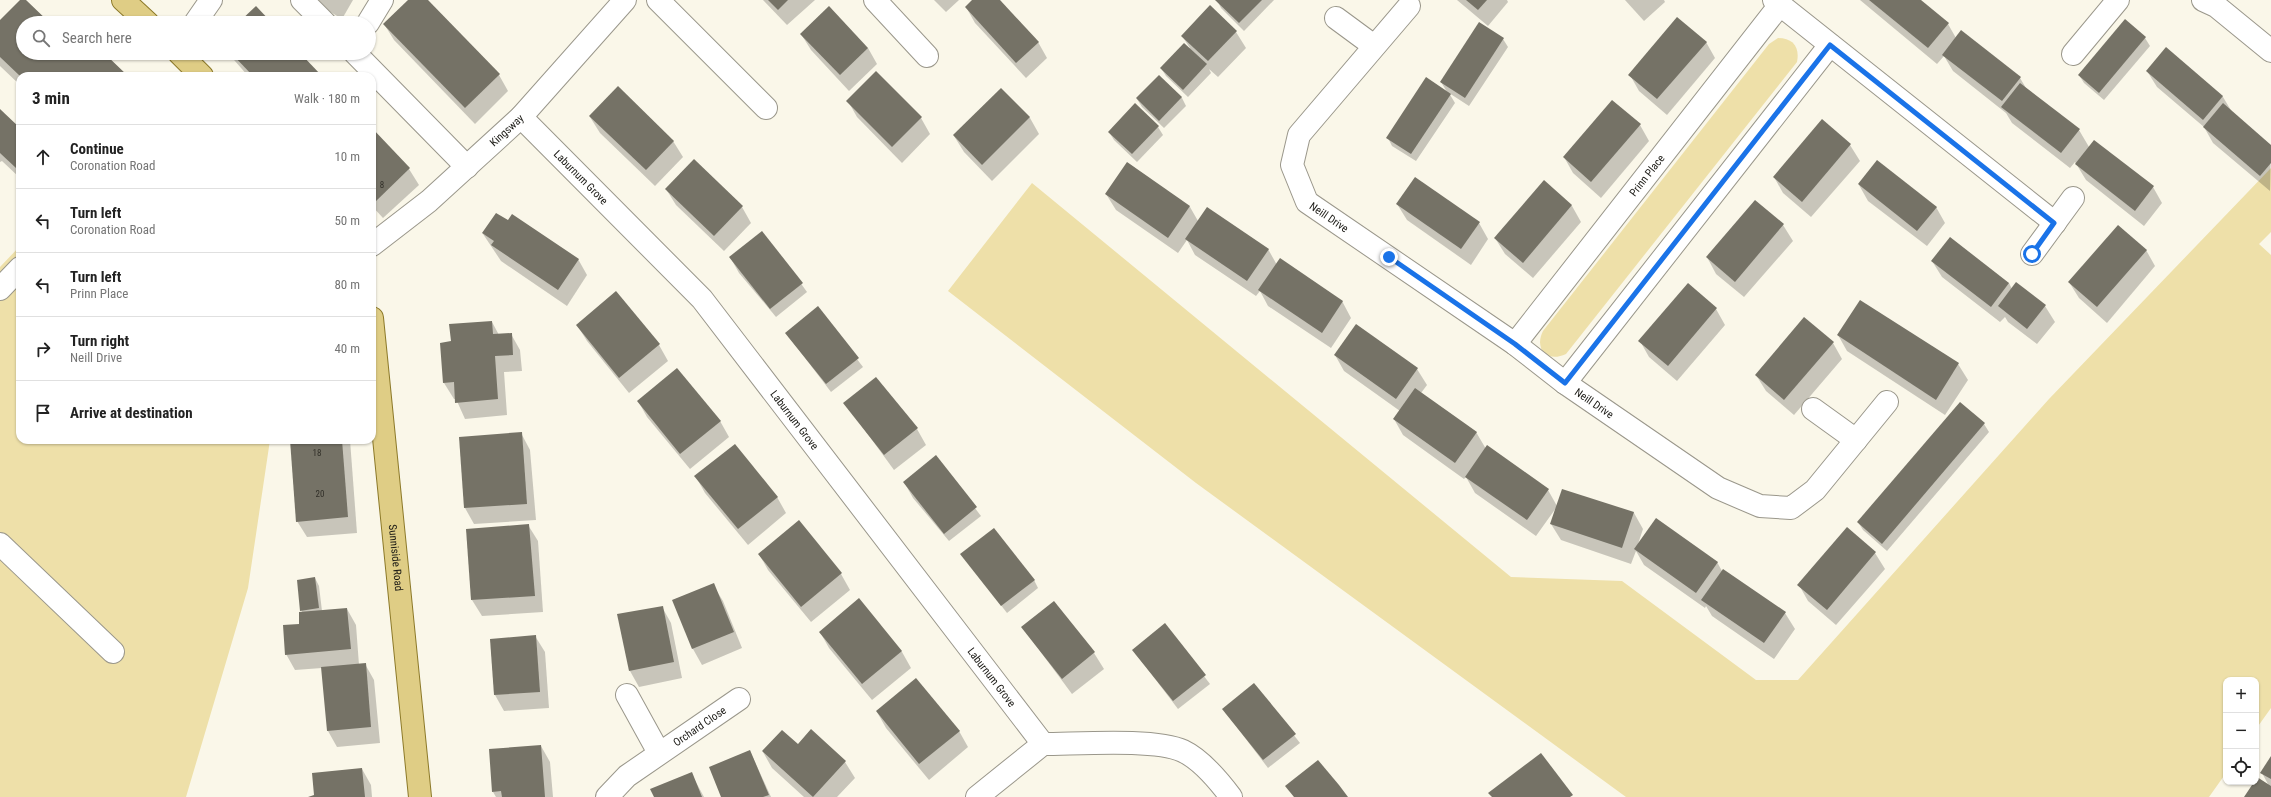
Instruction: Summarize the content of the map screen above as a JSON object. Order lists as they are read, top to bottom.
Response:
{
  "streets": {
    "main road": ["Sunniside Road"],
    "street": [
      "Kingsway",
      "Prinn Place",
      "Laburnum Grove",
      "Neill Drive",
      "Orchard Close"
    ]
  },
  "crossings": [
    ["Kingsway", "Laburnum Grove"],
    ["Prinn Place", "Neill Drive"]
  ],
  "house_numbers": ["8", "18", "20"],
  "page": {
    "search": "Search here",
    "heading": ["3 min", "Walk · 180 m"],
    "list": [
      ["Continue", "Coronation Road", "10 m"],
      ["Turn left", "Coronation Road", "50 m"],
      ["Turn left", "Prinn Place", "80 m"],
      ["Turn right", "Neill Drive", "40 m"],
      "Arrive at destination"
    ],
    "map_buttons": ["+", "−"]
  }
}
